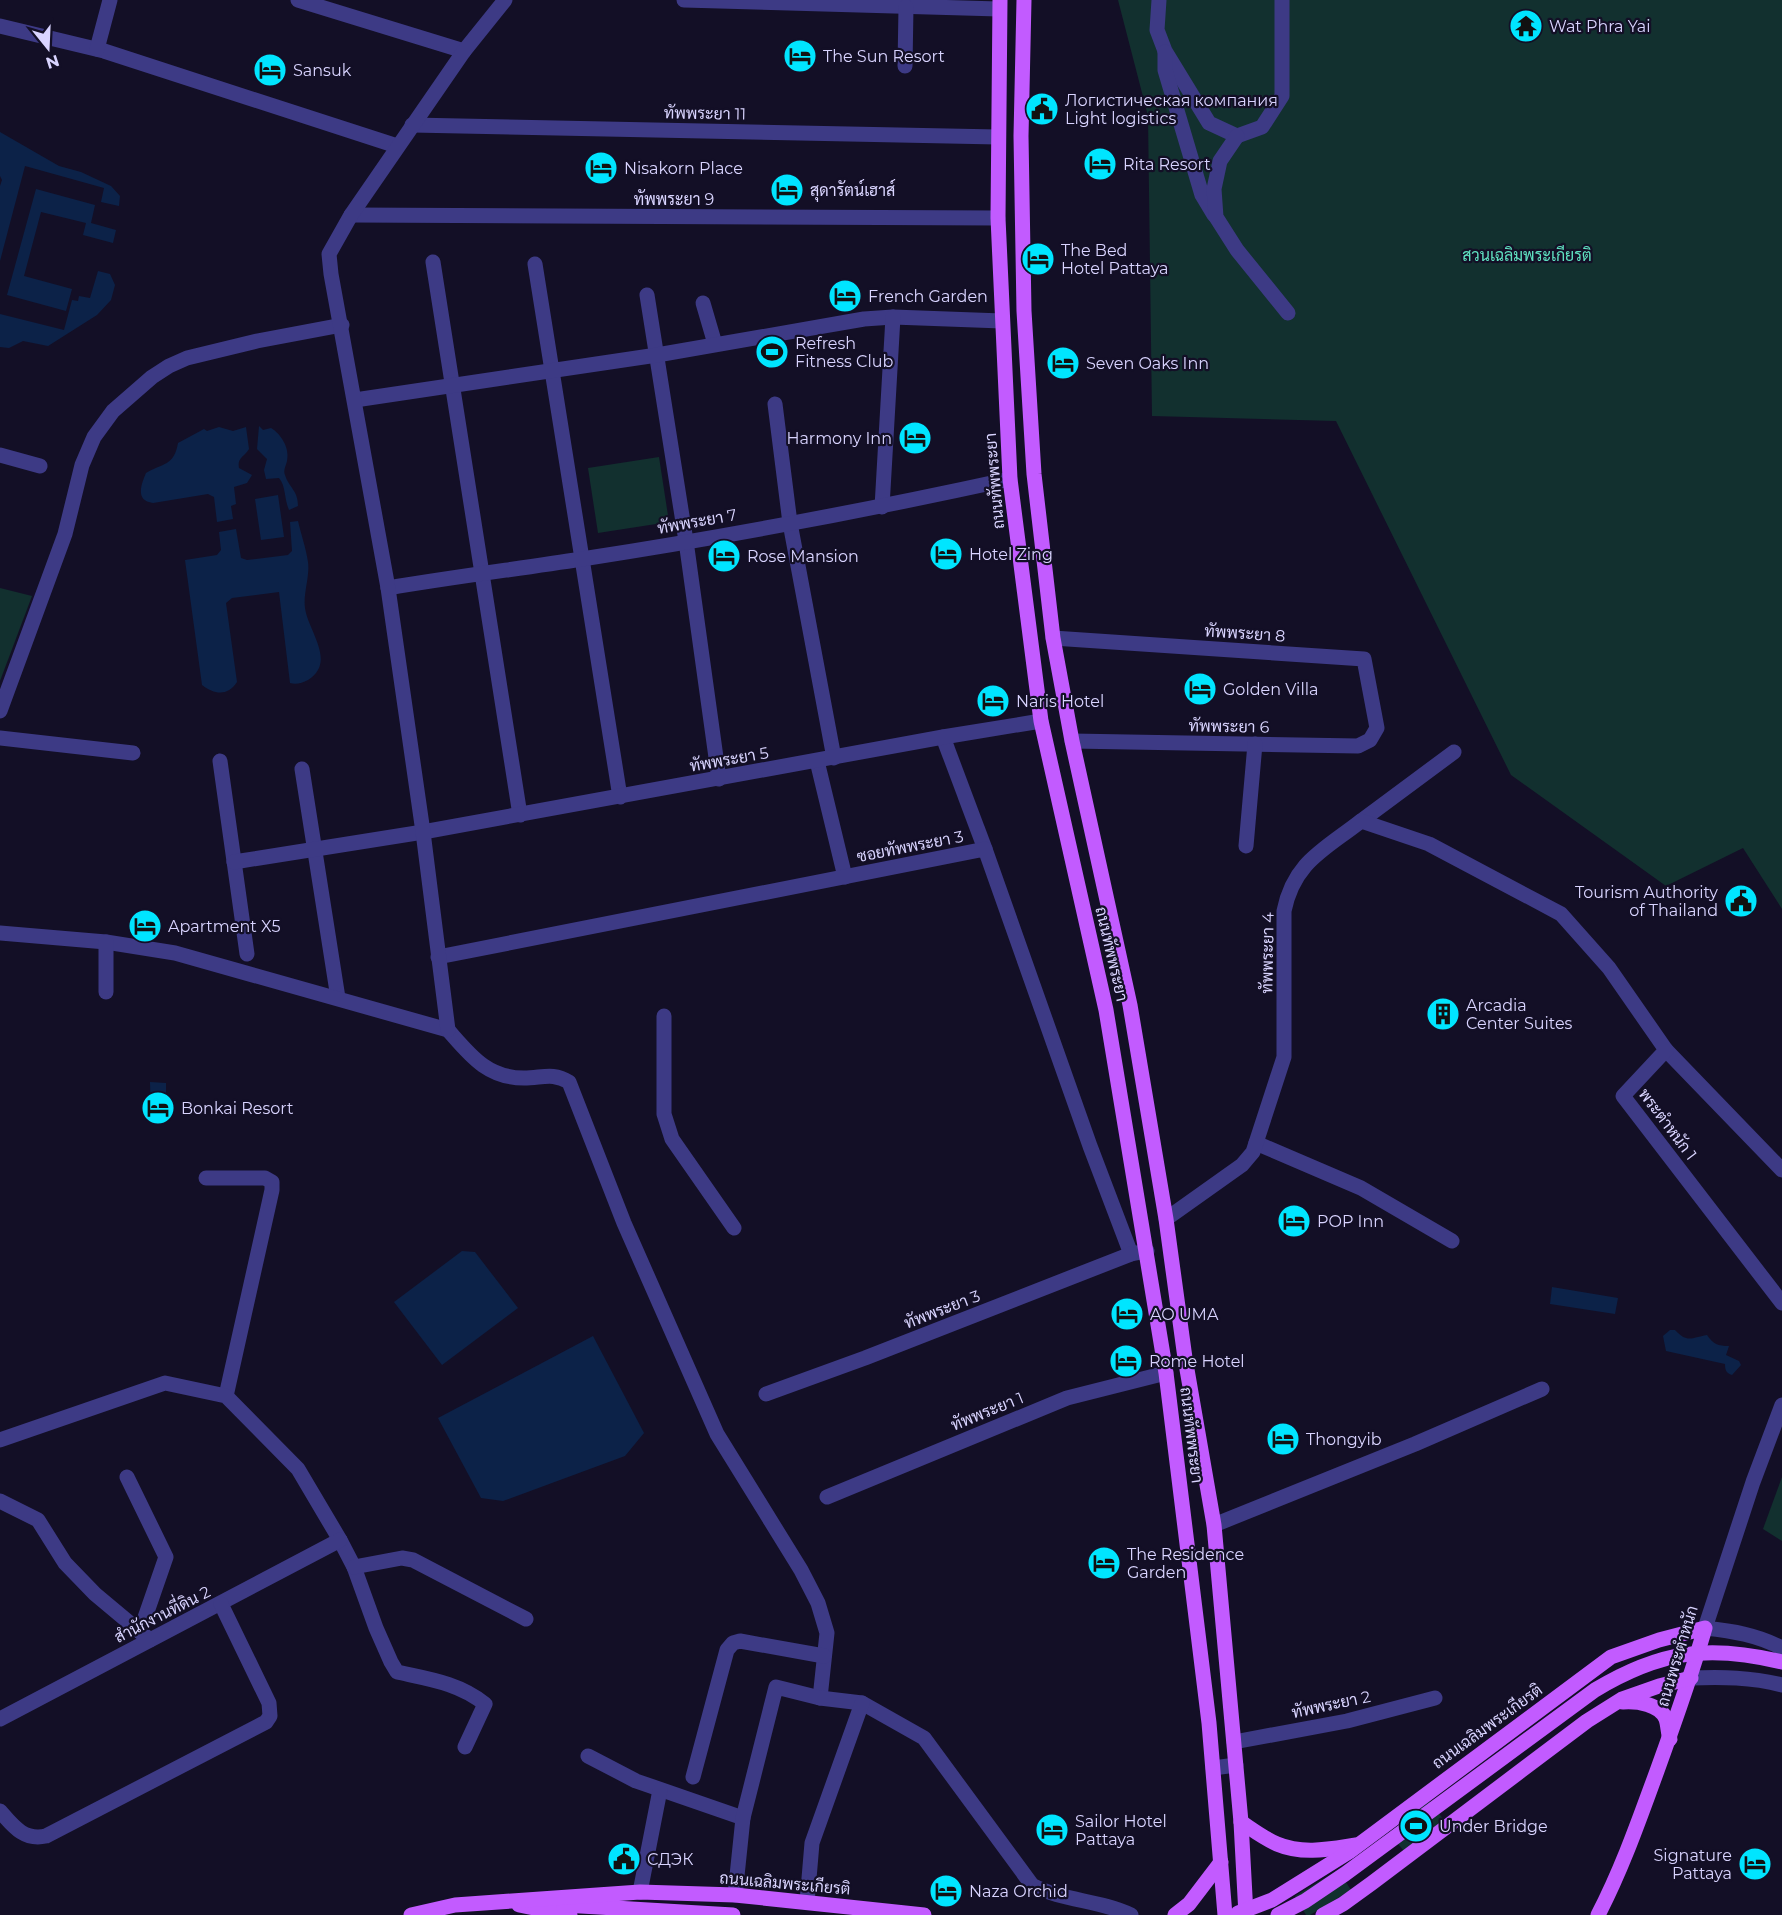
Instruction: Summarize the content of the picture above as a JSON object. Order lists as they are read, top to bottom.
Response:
{
  "streets": {
    "main road": ["ถนนทัพพระยา", "ถนนพระตำหนัก", "ถนนเฉลิมพระเกียรติ"],
    "street": [
      "ทัพพระยา 11",
      "ทัพพระยา 9",
      "ทัพพระยา 7",
      "ทัพพระยา 8",
      "ทัพพระยา 6",
      "ทัพพระยา 5",
      "ซอยทัพพระยา 3",
      "ทัพพระยา 4",
      "พระตำหนัก 1",
      "ทัพพระยา 3",
      "ทัพพระยา 1",
      "สำนักงานที่ดิน 2",
      "ทัพพระยา 2"
    ]
  },
  "crossings": [
    ["ทัพพระยา 11", "ถนนทัพพระยา"],
    ["ทัพพระยา 9", "ถนนทัพพระยา"],
    ["ถนนทัพพระยา", "ทัพพระยา 7"],
    ["ถนนทัพพระยา", "ทัพพระยา 8"],
    ["ถนนทัพพระยา", "ทัพพระยา 6"],
    ["ถนนทัพพระยา", "ทัพพระยา 5"],
    ["ถนนทัพพระยา", "ทัพพระยา 4"],
    ["ถนนทัพพระยา", "ทัพพระยา 1"],
    ["ถนนทัพพระยา", "ทัพพระยา 2"],
    ["ถนนทัพพระยา", "ถนนเฉลิมพระเกียรติ"],
    ["ทัพพระยา 8", "ทัพพระยา 6"],
    ["ซอยทัพพระยา 3", "ทัพพระยา 3"],
    ["ถนนพระตำหนัก", "ถนนเฉลิมพระเกียรติ"]
  ],
  "parks": ["สวนเฉลิมพระเกียรติ"],
  "places": {
    "temple": ["Wat Phra Yai"],
    "hotel": [
      "The Sun Resort",
      "Sansuk",
      "Rita Resort",
      "Nisakorn Place",
      "สุดารัตน์เฮาส์",
      "The Bed Hotel Pattaya",
      "French Garden",
      "Seven Oaks Inn",
      "Harmony Inn",
      "Hotel Zing",
      "Rose Mansion",
      "Golden Villa",
      "Naris Hotel",
      "Apartment X5",
      "Bonkai Resort",
      "POP Inn",
      "AO UMA",
      "Rome Hotel",
      "Thongyib",
      "The Residence Garden",
      "Sailor Hotel Pattaya",
      "Signature Pattaya",
      "Naza Orchid"
    ],
    "public building": ["Логистическая компания Light logistics", "Tourism Authority of Thailand", "СДЭК"],
    "sports": ["Refresh Fitness Club", "Under Bridge"],
    "building": ["Arcadia Center Suites"]
  },
  "north": "bottom"
}
